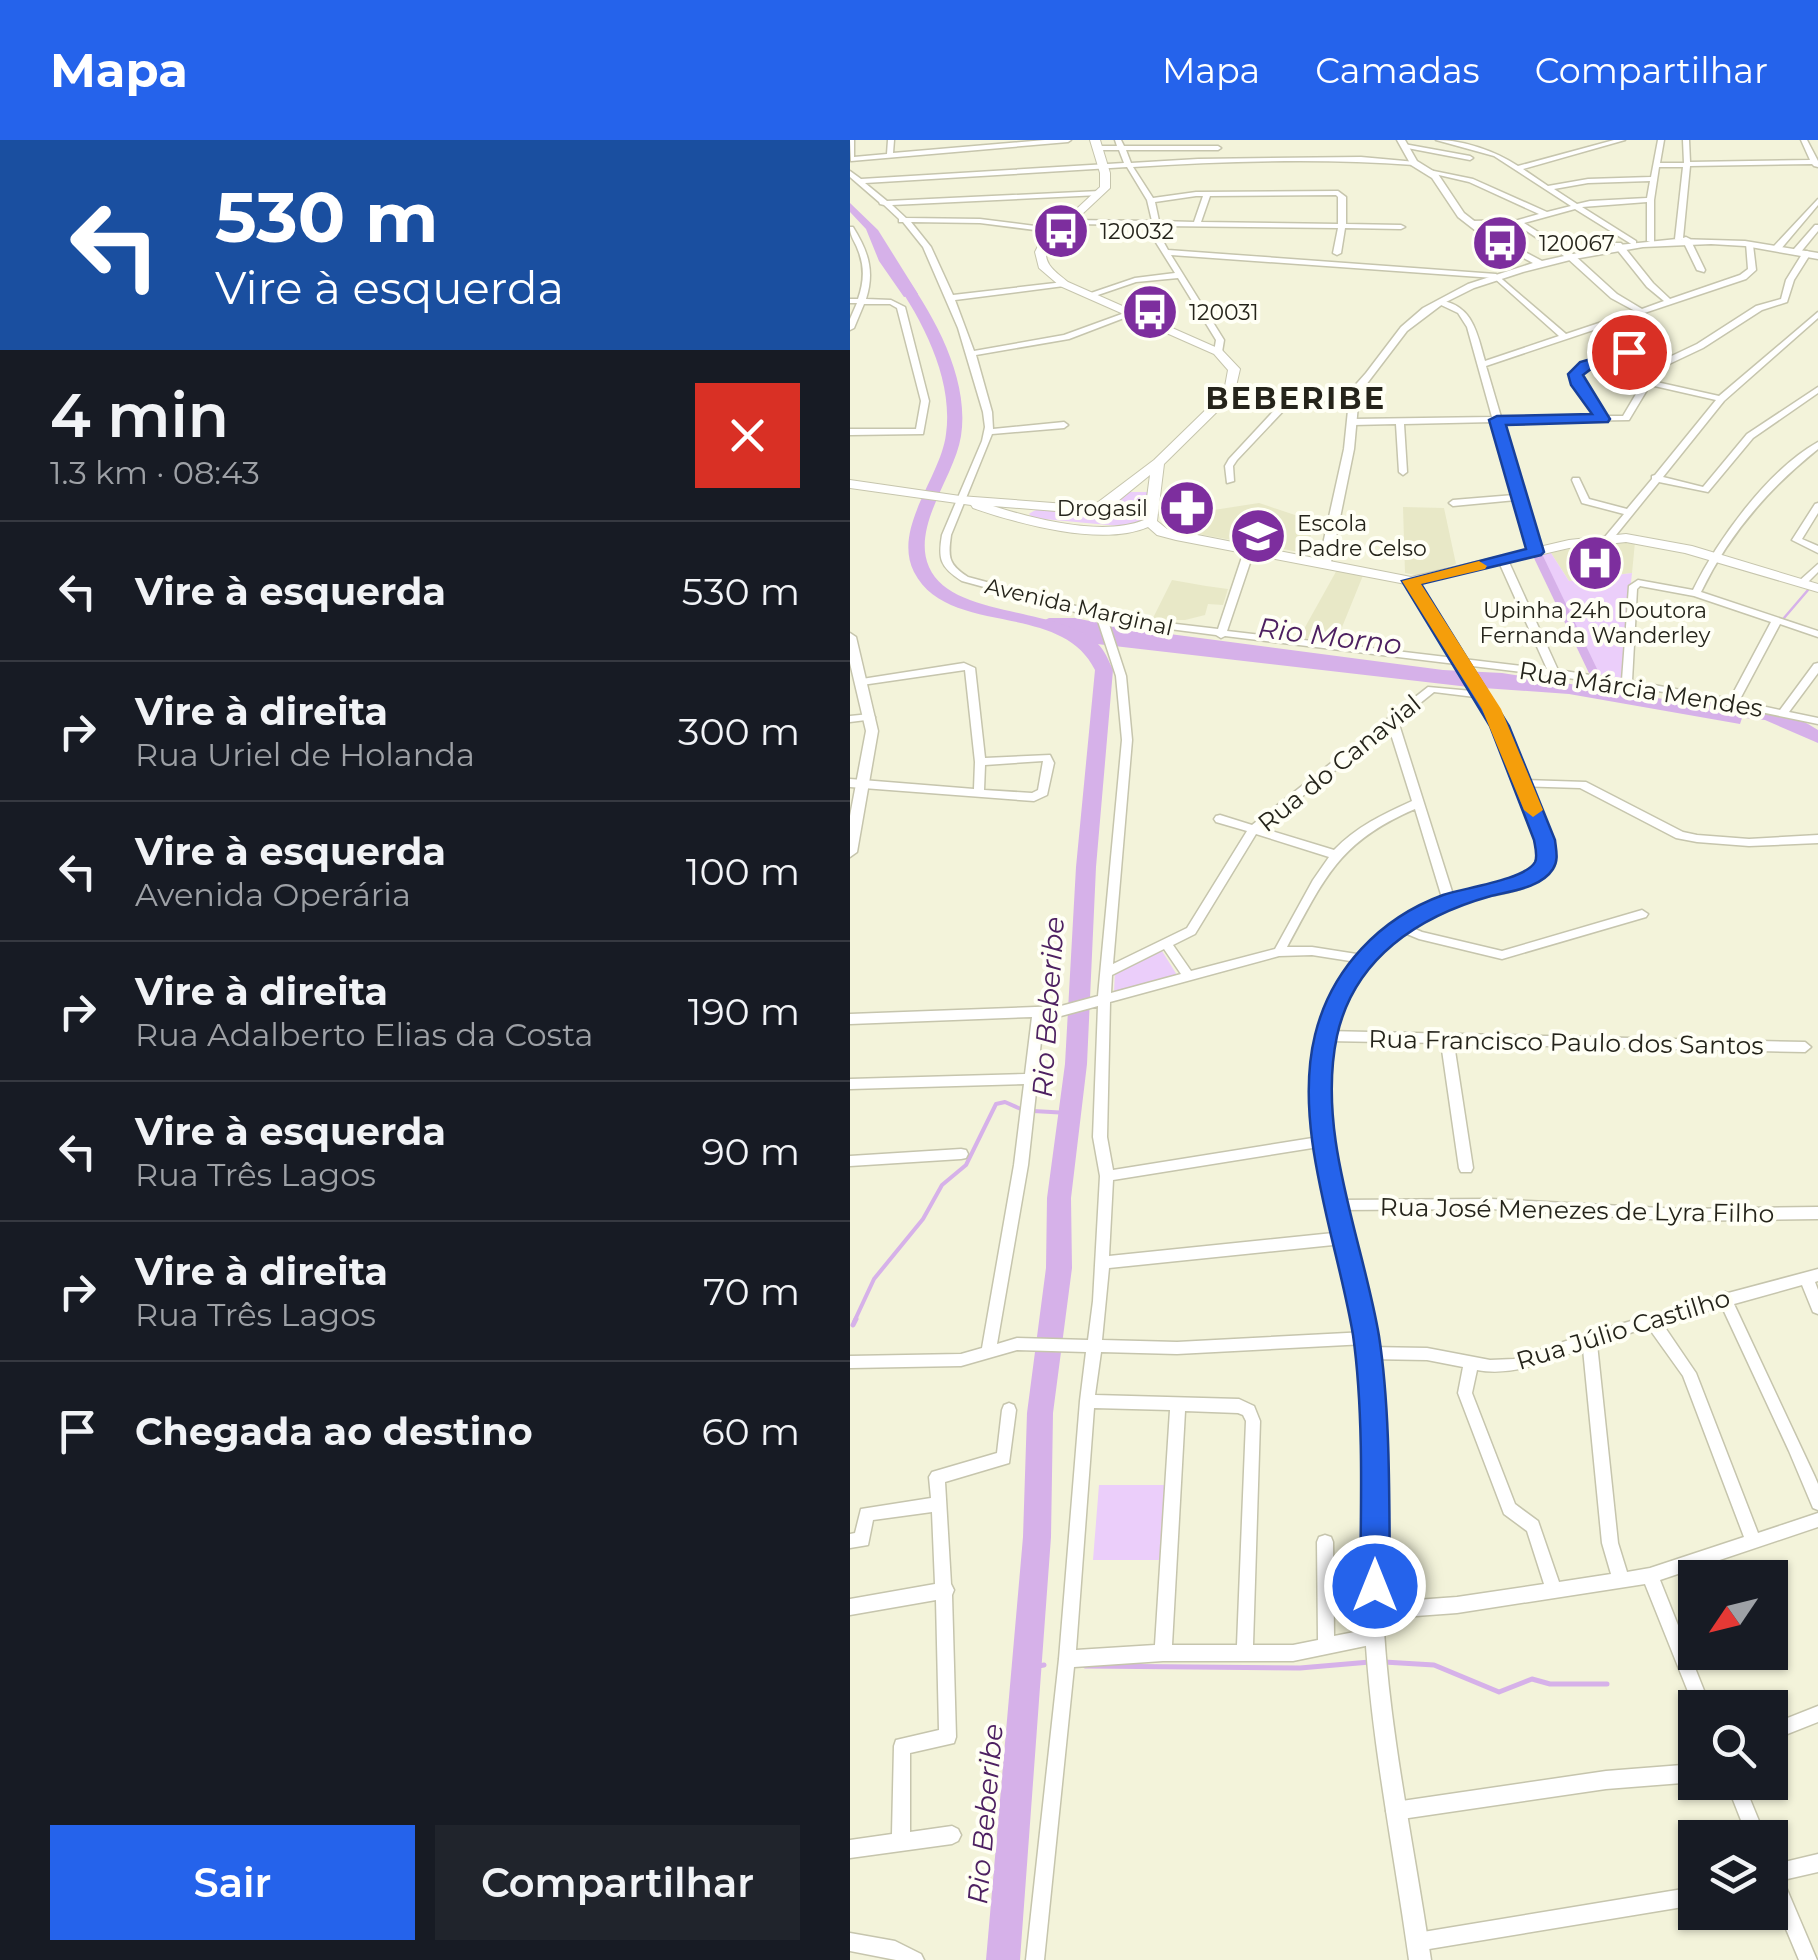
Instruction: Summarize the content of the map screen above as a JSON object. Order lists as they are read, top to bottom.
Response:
{
  "streets": {
    "street": [
      "Avenida Marginal",
      "Rua Márcia Mendes",
      "Rua do Canavial",
      "Rua Francisco Paulo dos Santos",
      "Rua José Menezes de Lyra Filho",
      "Rua Júlio Castilho"
    ]
  },
  "crossings": [
    ["Avenida Marginal", "Rua Márcia Mendes"]
  ],
  "districts": ["BEBERIBE"],
  "water": ["Rio Morno", "Rio Beberibe"],
  "places": {
    "bus stop": ["120032", "120067", "120031"],
    "pharmacy": ["Drogasil"],
    "school or university": ["Escola Padre Celso"],
    "hospital": ["Upinha 24h Doutora Fernanda Wanderley"]
  },
  "north": "bottom left",
  "page": {
    "header": "Mapa",
    "nav": ["Mapa", "Camadas", "Compartilhar"],
    "turn": ["530 m", "Vire à esquerda"],
    "heading": ["4 min", "1.3 km · 08:43"],
    "list": [
      {
        "name": "Vire à esquerda",
        "value": "530 m"
      },
      {
        "name": "Vire à direita",
        "note": "Rua Uriel de Holanda",
        "value": "300 m"
      },
      {
        "name": "Vire à esquerda",
        "note": "Avenida Operária",
        "value": "100 m"
      },
      {
        "name": "Vire à direita",
        "note": "Rua Adalberto Elias da Costa",
        "value": "190 m"
      },
      {
        "name": "Vire à esquerda",
        "note": "Rua Três Lagos",
        "value": "90 m"
      },
      {
        "name": "Vire à direita",
        "note": "Rua Três Lagos",
        "value": "70 m"
      },
      {
        "name": "Chegada ao destino",
        "value": "60 m"
      }
    ],
    "buttons": ["Sair", "Compartilhar"]
  }
}
